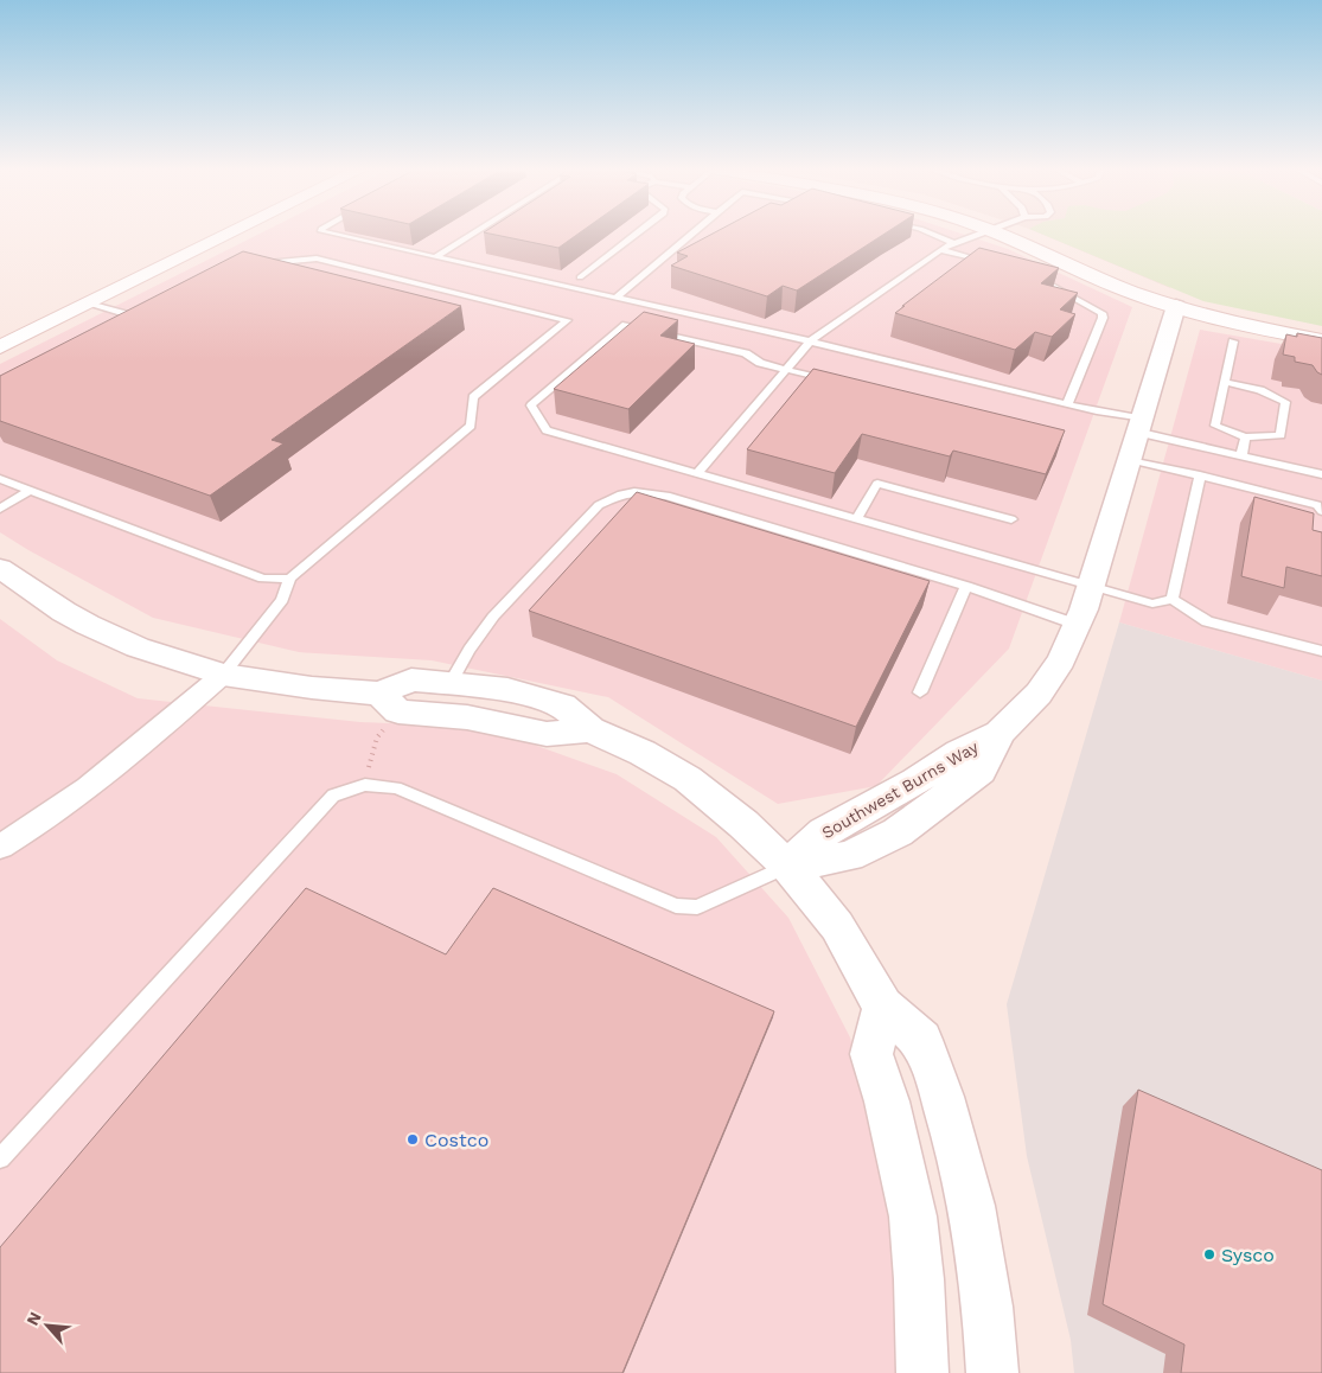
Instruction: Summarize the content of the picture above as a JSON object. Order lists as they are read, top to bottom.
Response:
{
  "streets": {
    "street": ["Southwest Burns Way"]
  },
  "places": ["Costco", "Sysco"],
  "north": "top left"
}
